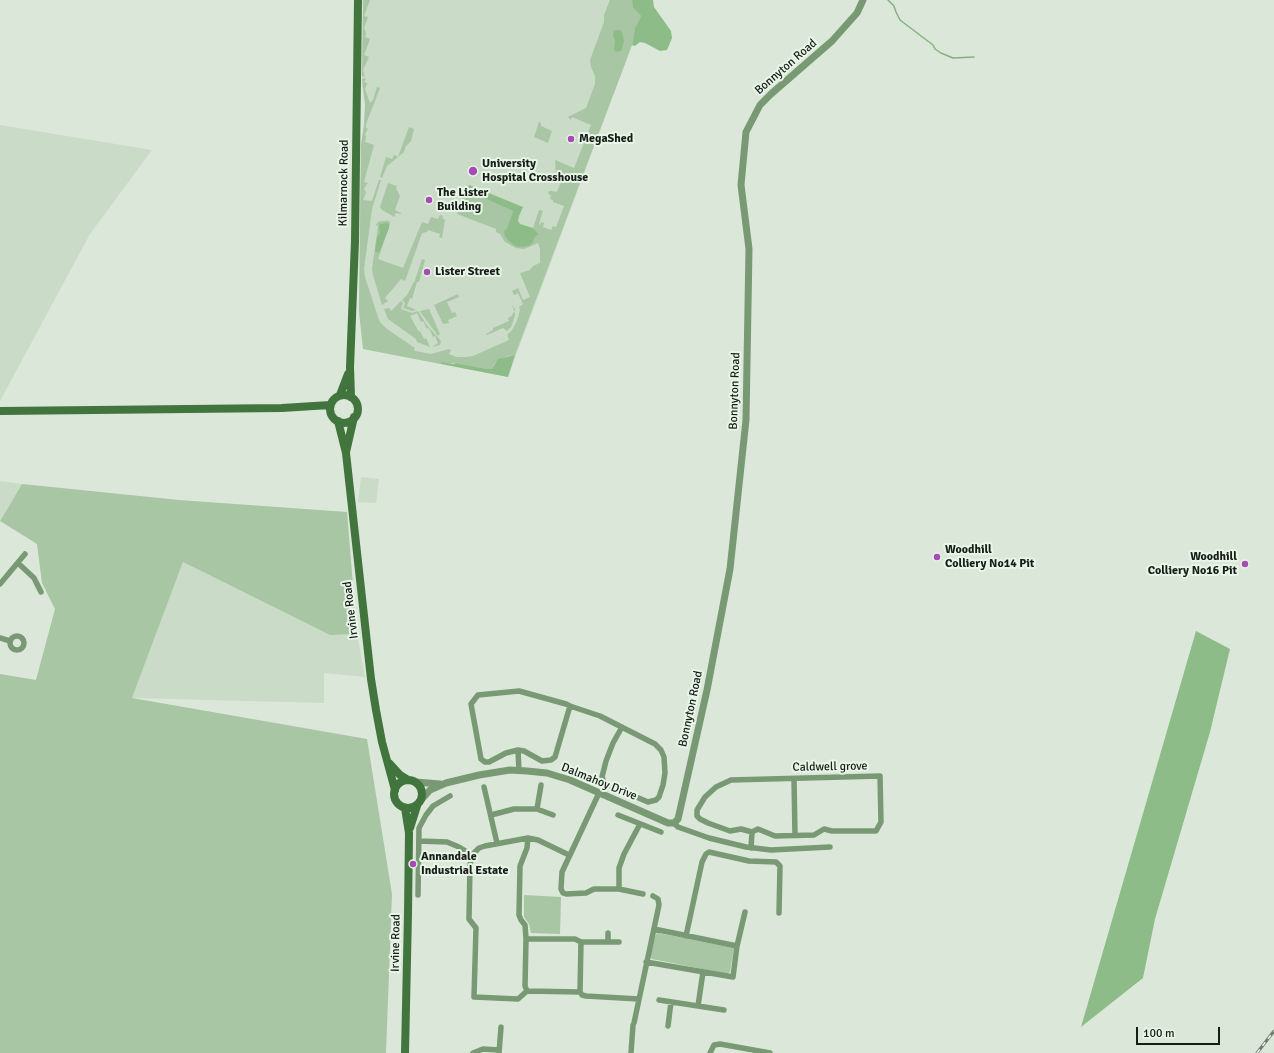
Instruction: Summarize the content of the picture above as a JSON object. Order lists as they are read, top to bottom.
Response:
{
  "streets": {
    "main road": ["Kilmarnock Road", "Irvine Road"],
    "street": ["Bonnyton Road", "Caldwell grove", "Dalmahoy Drive"]
  },
  "crossings": [
    ["Bonnyton Road", "Dalmahoy Drive"],
    ["Kilmarnock Road", "Irvine Road"]
  ],
  "places": [
    "MegaShed",
    "University Hospital Crosshouse",
    "The Lister Building",
    "Lister Street",
    "Woodhill Colliery No14 Pit",
    "Woodhill Colliery No16 Pit",
    "Annandale Industrial Estate"
  ],
  "scale_bar": "100 m"
}
